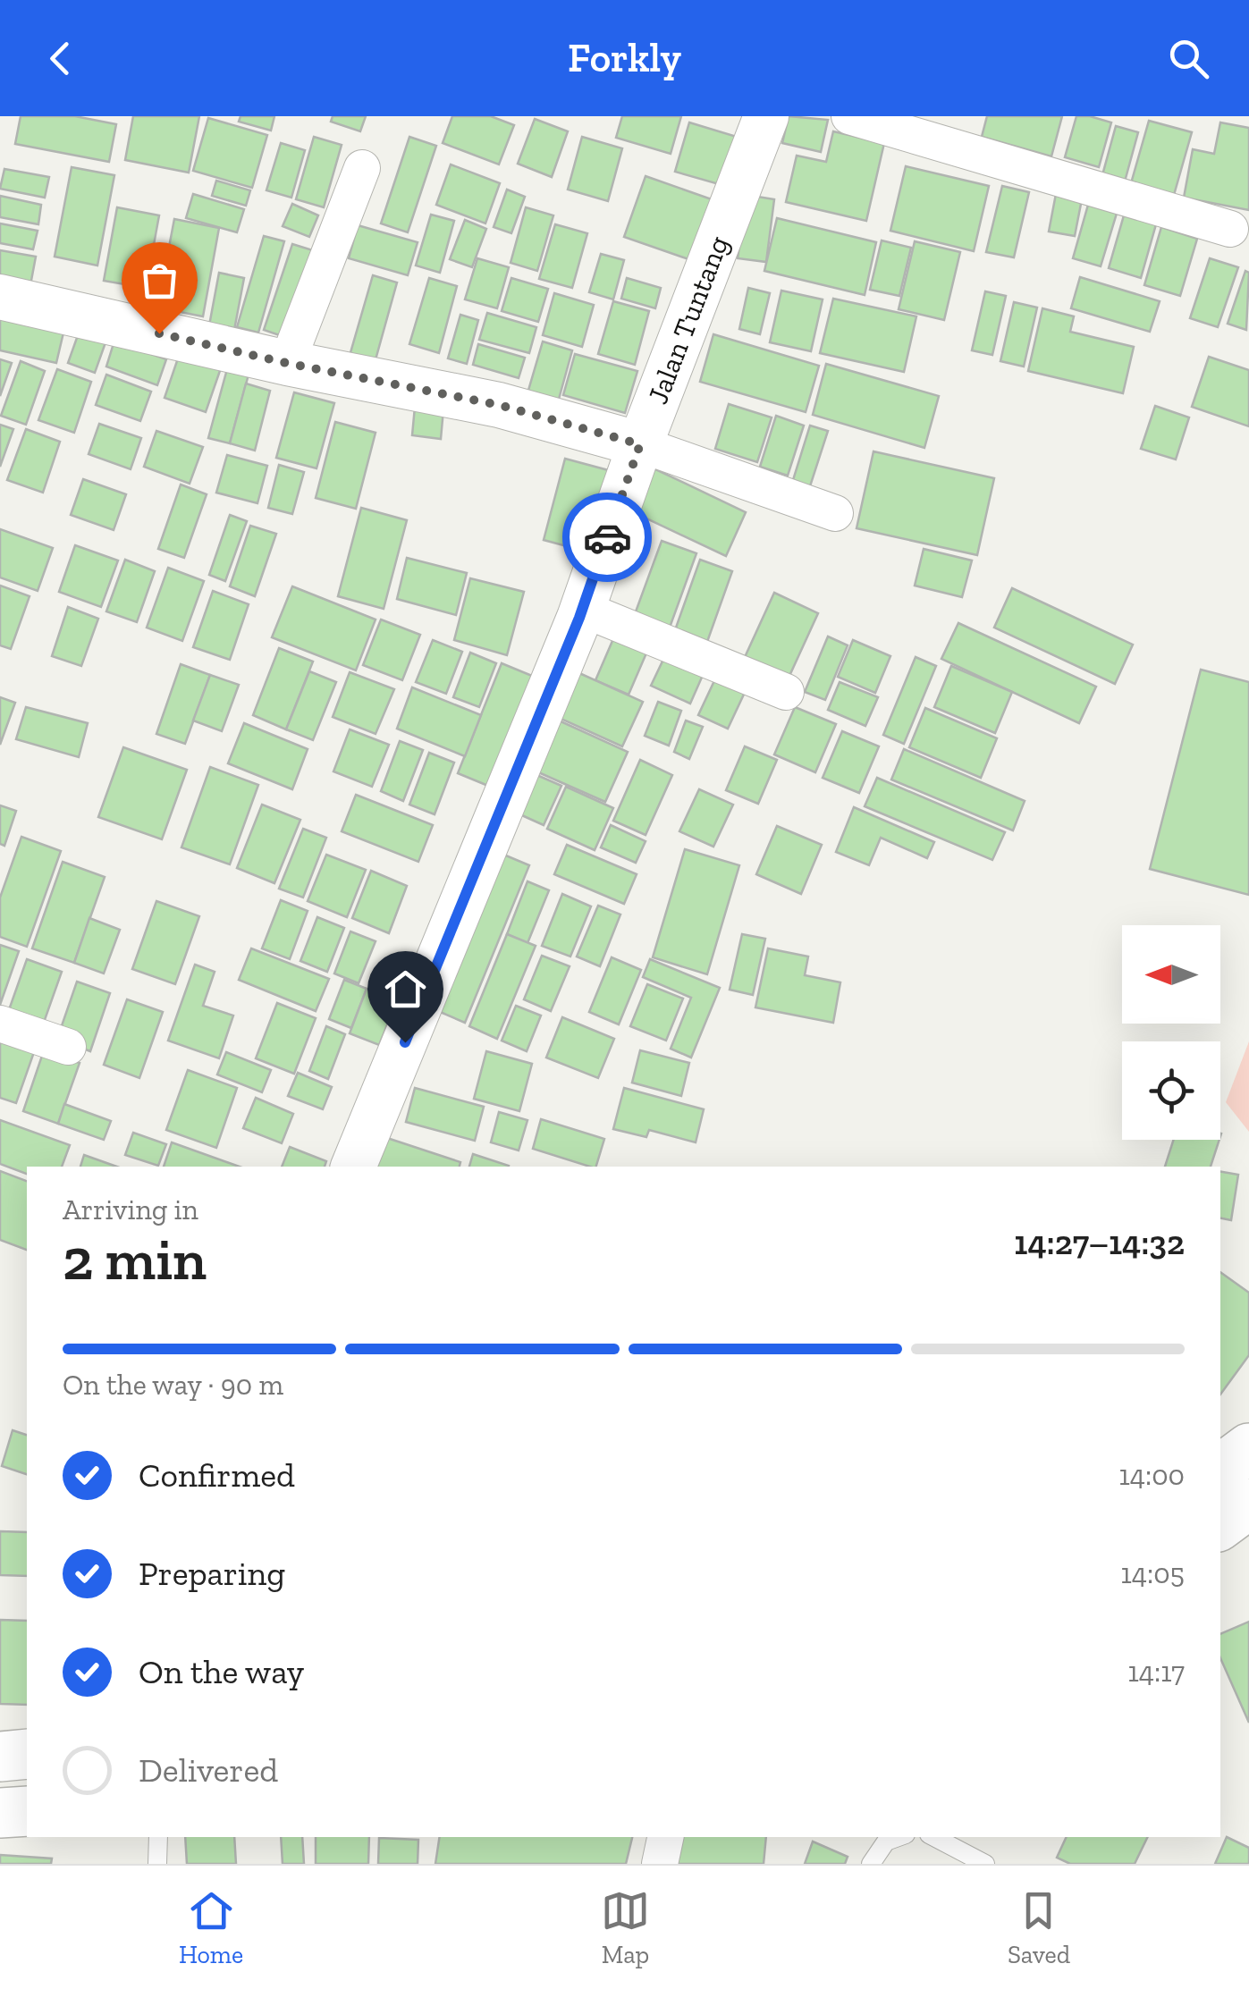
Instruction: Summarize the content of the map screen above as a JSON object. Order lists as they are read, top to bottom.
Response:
{
  "streets": {
    "street": ["Jalan Tuntang"]
  },
  "north": "left",
  "page": {
    "header": "Forkly",
    "heading": ["2 min", "Arriving in", "14:27–14:32"],
    "bar": "On the way · 90 m",
    "list": [
      ["Confirmed", "14:00"],
      ["Preparing", "14:05"],
      ["On the way", "14:17"],
      "Delivered"
    ],
    "tabs": ["Home", "Map", "Saved"]
  }
}
